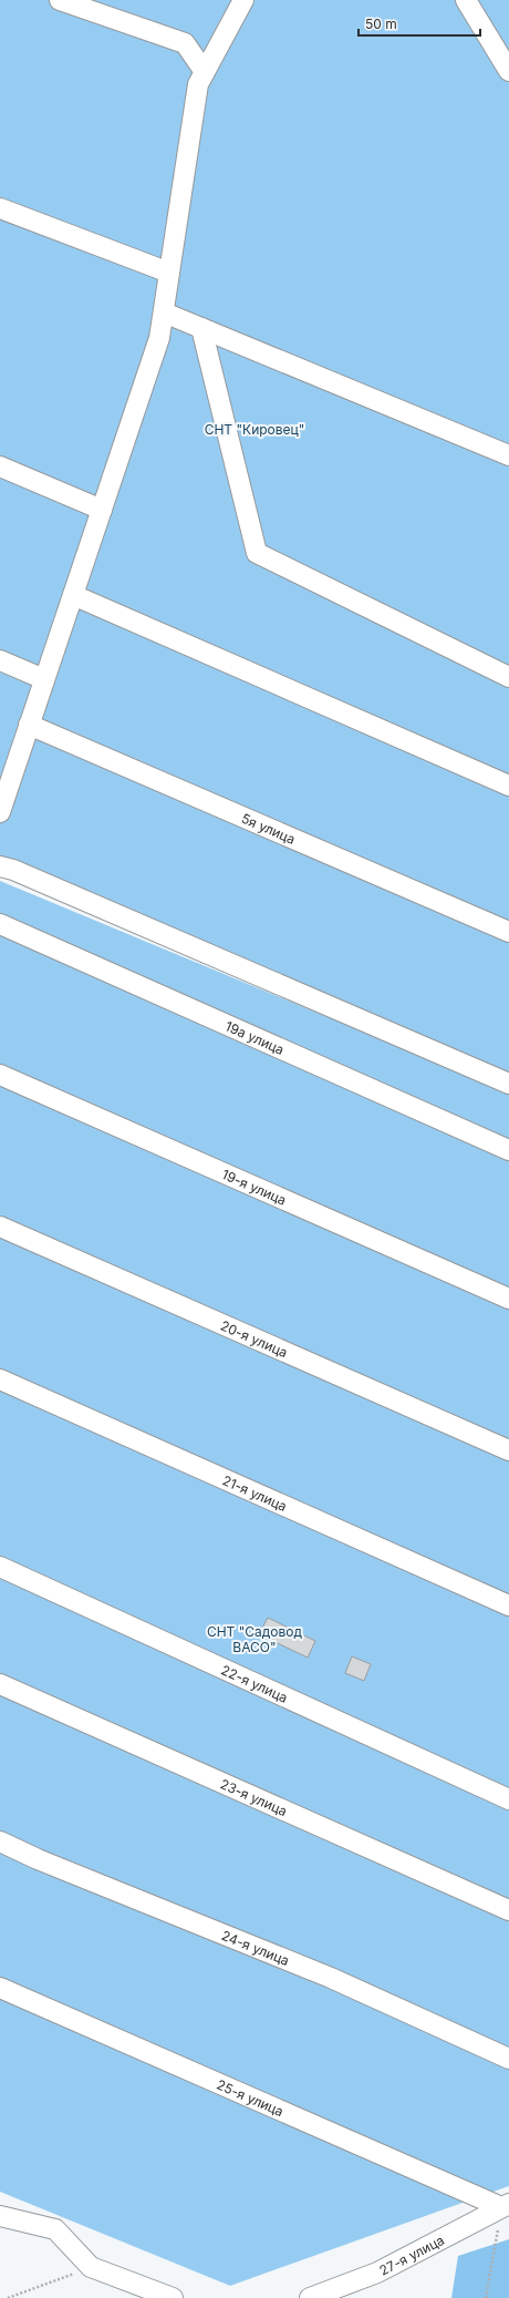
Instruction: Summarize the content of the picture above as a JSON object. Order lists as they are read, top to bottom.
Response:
{
  "streets": {
    "street": [
      "5я улица",
      "19а улица",
      "19-я улица",
      "20-я улица",
      "21-я улица",
      "22-я улица",
      "23-я улица",
      "24-я улица",
      "25-я улица",
      "27-я улица"
    ]
  },
  "crossings": [
    ["25-я улица", "27-я улица"]
  ],
  "parks": ["СНТ \"Кировец\"", "СНТ \"Садовод ВАСО\""],
  "scale_bar": "50 m"
}
